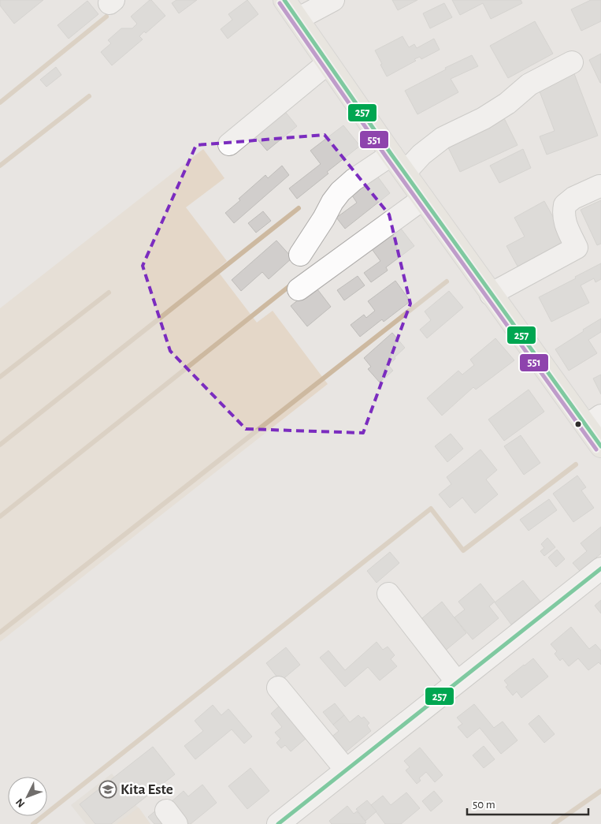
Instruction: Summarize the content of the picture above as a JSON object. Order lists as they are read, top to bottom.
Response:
{
  "places": {
    "school or university": ["Kita Este"]
  },
  "lines": ["transit line 257", "transit line 551"],
  "scale_bar": "50 m",
  "north": "bottom left"
}
